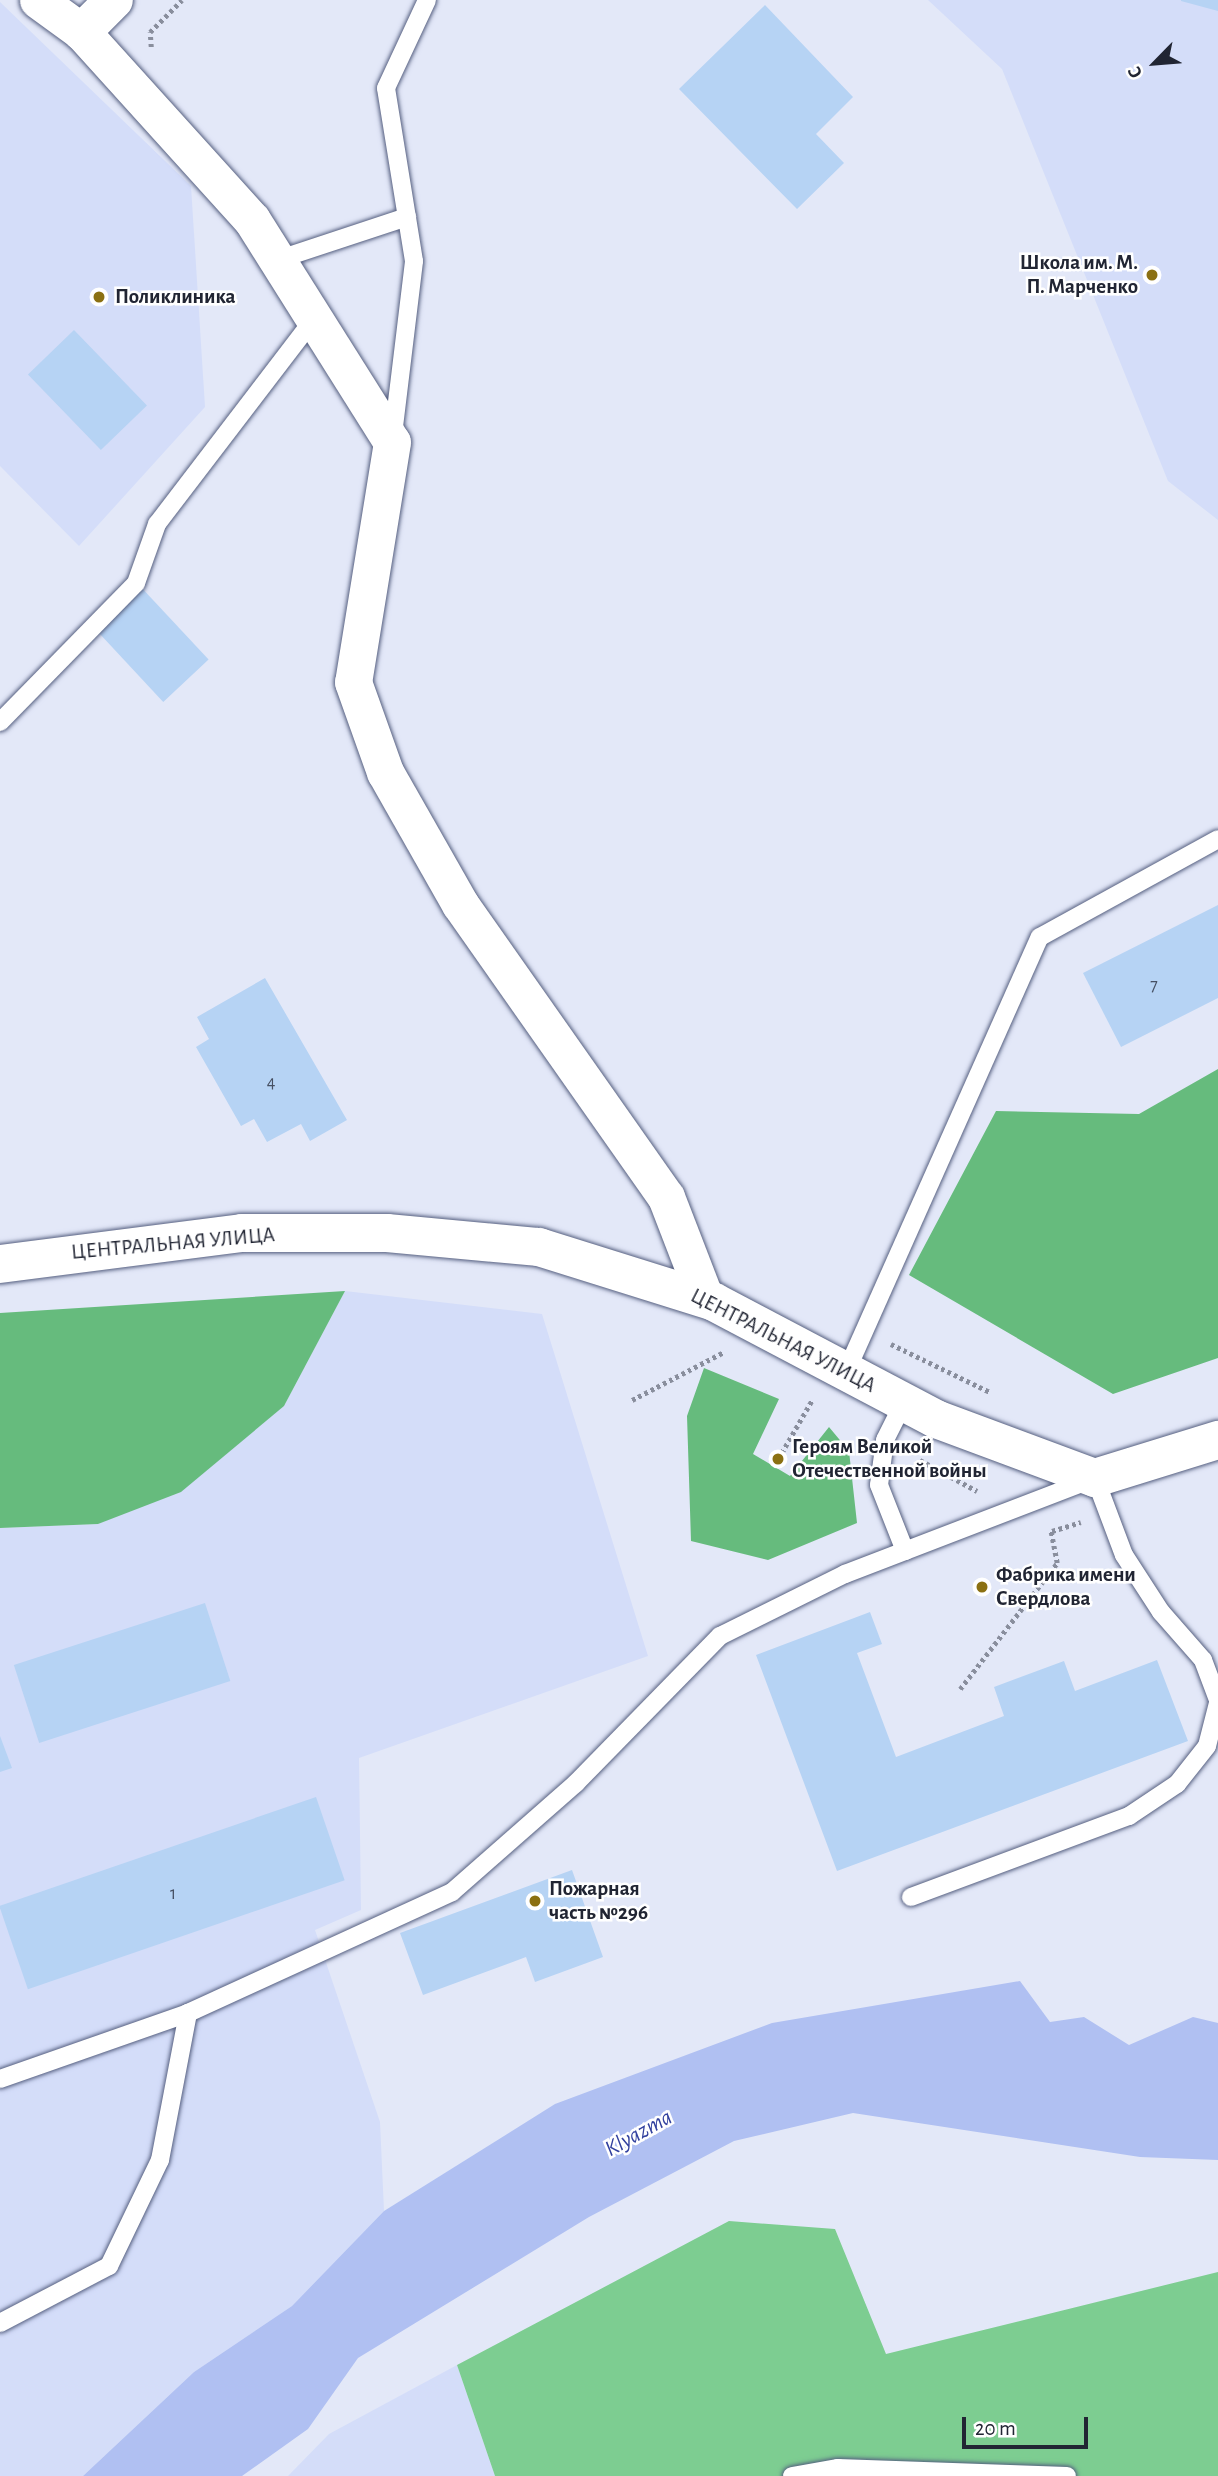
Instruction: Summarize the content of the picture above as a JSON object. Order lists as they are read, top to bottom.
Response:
{
  "streets": {
    "street": ["ЦЕНТРАЛЬНАЯ УЛИЦА"]
  },
  "water": ["Klyazma"],
  "places": [
    "Школа им. М. П. Марченко",
    "Поликлиника",
    "Героям Великой Отечественной войны",
    "Фабрика имени Свердлова",
    "Пожарная часть №296"
  ],
  "house_numbers": ["7", "4", "1"],
  "scale_bar": "20 m",
  "north": "bottom left"
}
